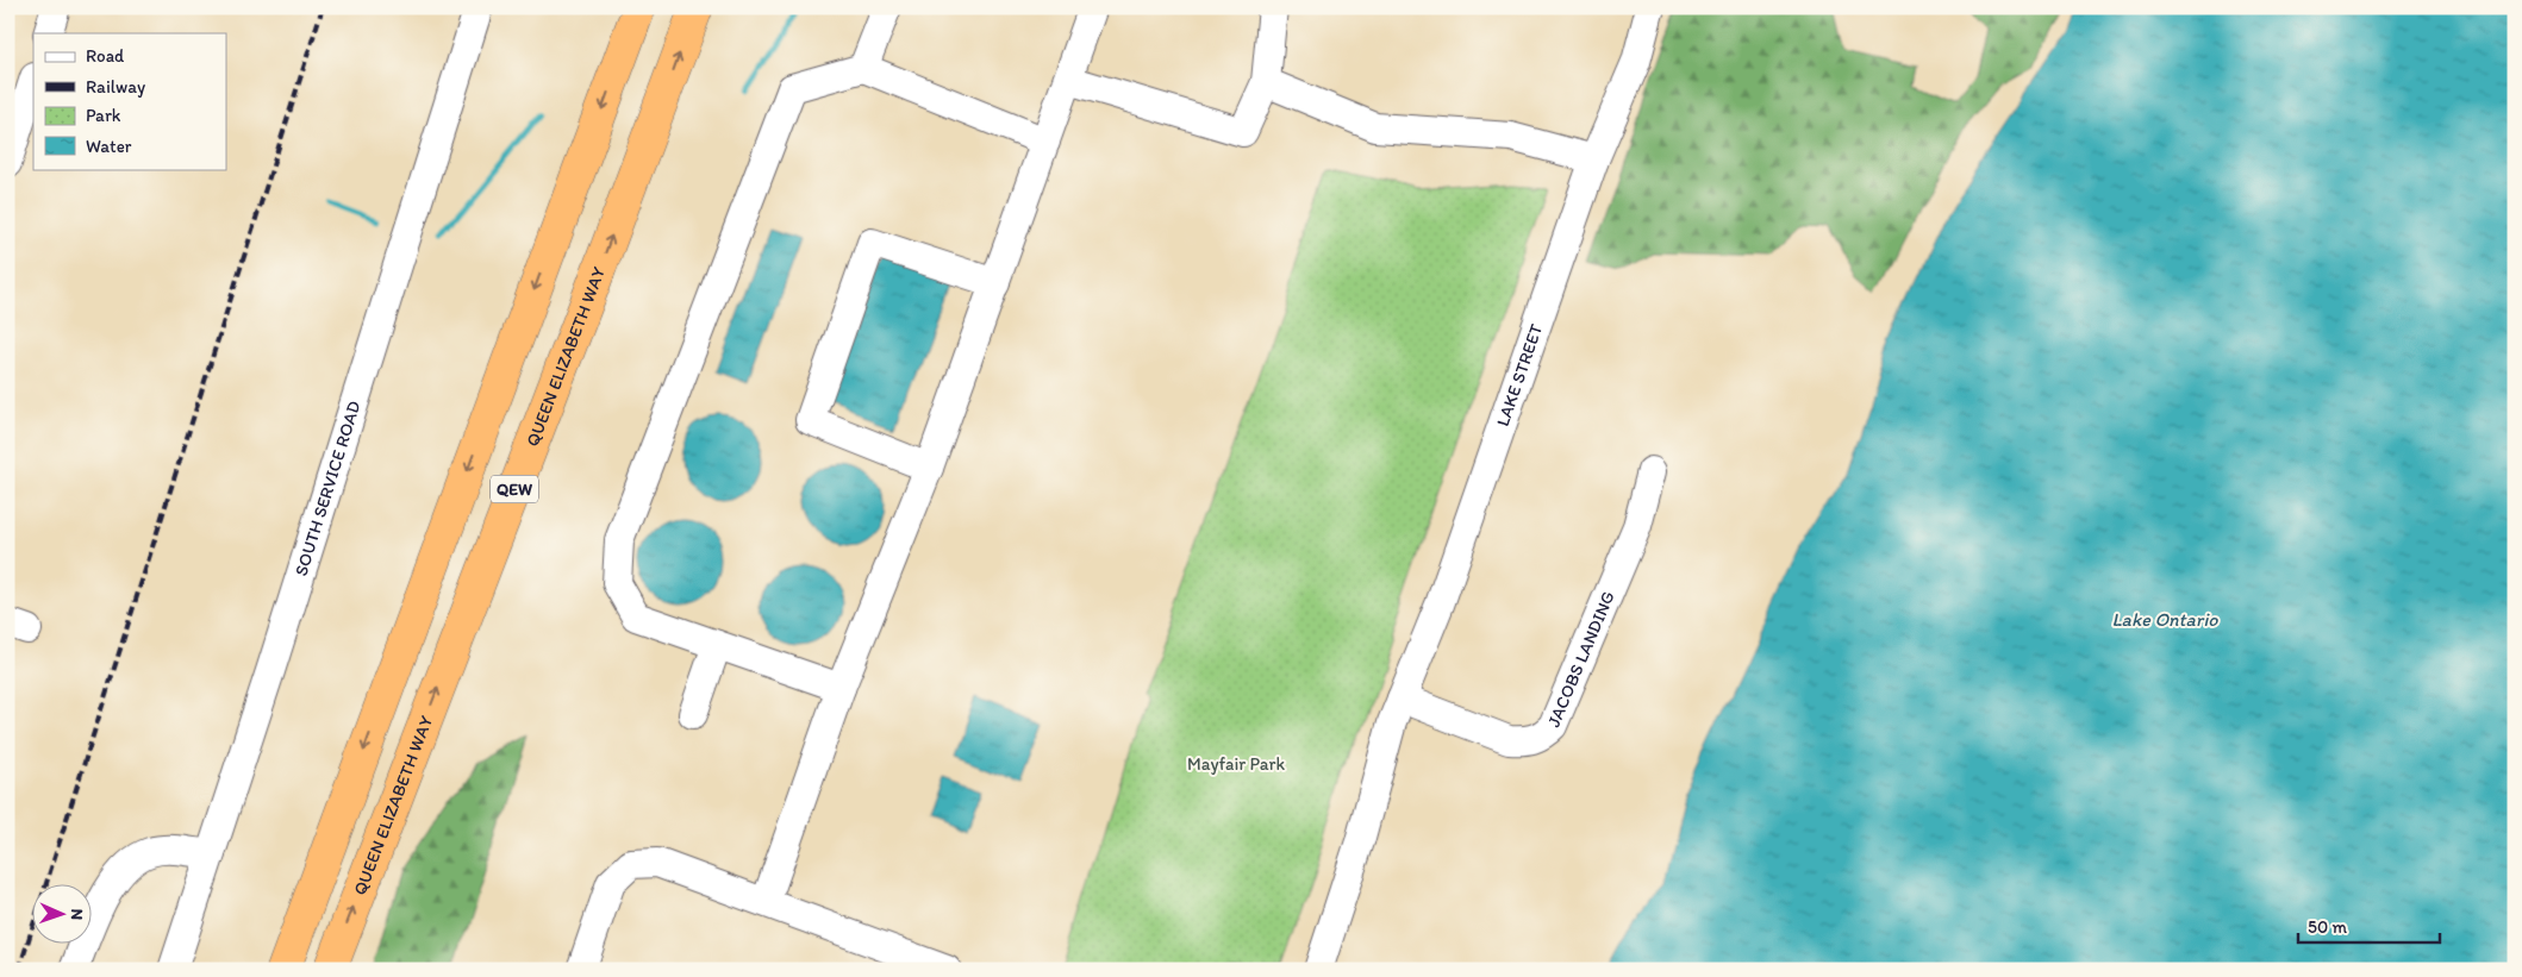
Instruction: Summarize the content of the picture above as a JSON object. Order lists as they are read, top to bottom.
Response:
{
  "streets": {
    "highway": ["QUEEN ELIZABETH WAY", "QEW"],
    "street": ["LAKE STREET", "SOUTH SERVICE ROAD", "JACOBS LANDING"]
  },
  "crossings": [
    ["LAKE STREET", "JACOBS LANDING"]
  ],
  "water": ["Lake Ontario"],
  "parks": ["Mayfair Park"],
  "legend": [
    "Road",
    "Railway",
    "Park",
    "Water"
  ],
  "scale_bar": "50 m",
  "north": "right"
}
